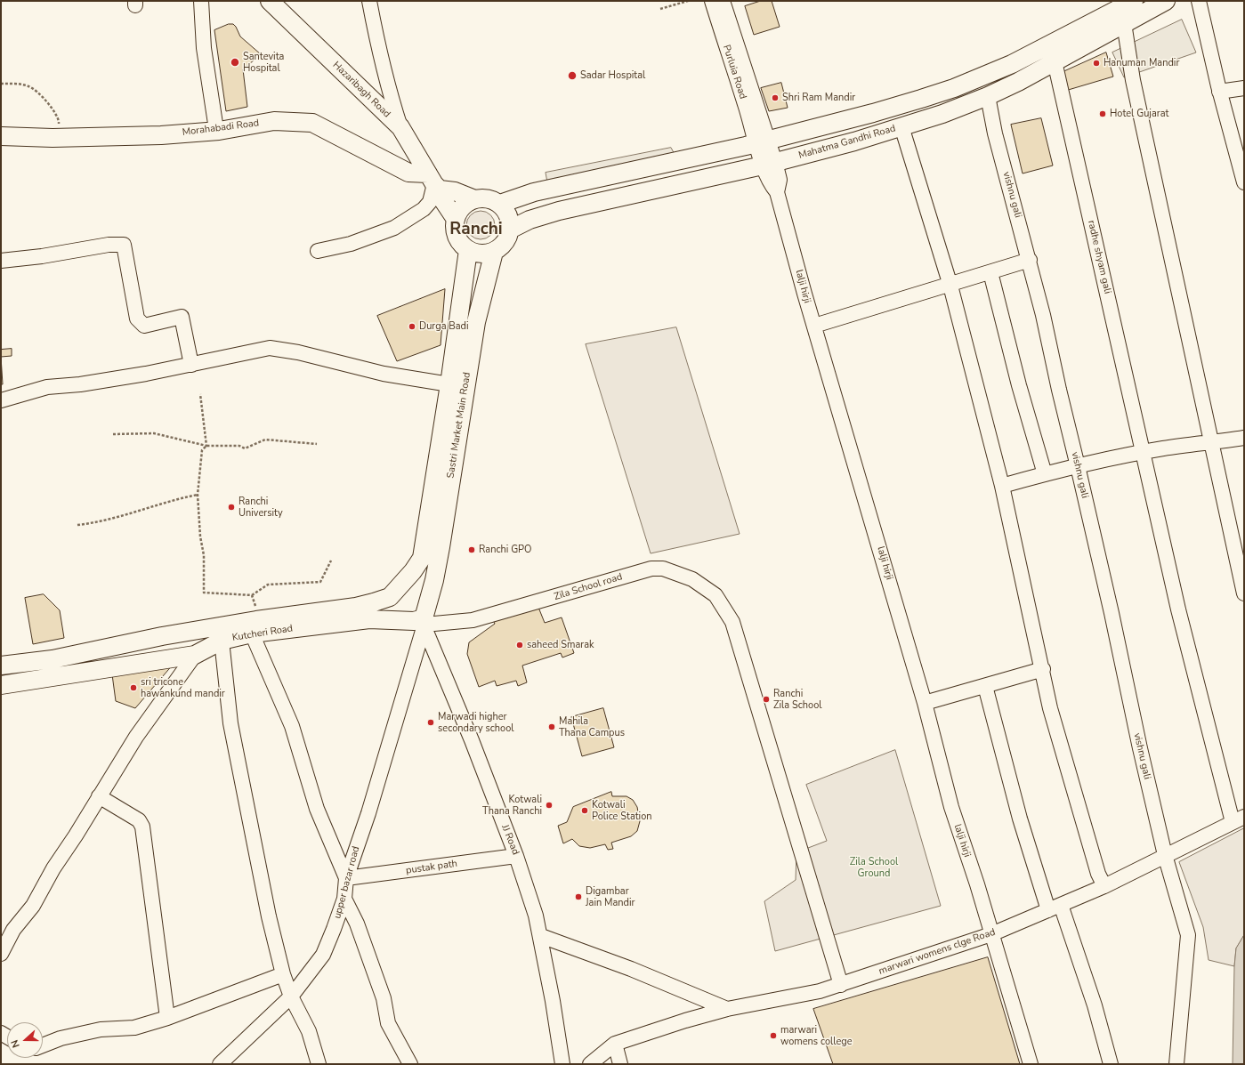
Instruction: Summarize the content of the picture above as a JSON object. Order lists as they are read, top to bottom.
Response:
{
  "streets": {
    "main road": [
      "Hazaribagh Road",
      "Morahabadi Road",
      "Mahatma Gandhi Road",
      "Sastri Market Main Road",
      "Kutcheri Road"
    ],
    "street": [
      "Purluia Road",
      "vishnu gali",
      "radhe shyam gali",
      "lalji hirji",
      "Zila School road",
      "JJ Road",
      "pustak path",
      "upper bazar road",
      "marwari womens clge Road"
    ]
  },
  "crossings": [
    ["Purluia Road", "lalji hirji"],
    ["Hazaribagh Road", "Morahabadi Road"],
    ["Hazaribagh Road", "Mahatma Gandhi Road"],
    ["Hazaribagh Road", "Sastri Market Main Road"],
    ["Mahatma Gandhi Road", "vishnu gali"],
    ["Mahatma Gandhi Road", "radhe shyam gali"],
    ["Mahatma Gandhi Road", "lalji hirji"],
    ["Mahatma Gandhi Road", "Sastri Market Main Road"],
    ["vishnu gali", "marwari womens clge Road"],
    ["radhe shyam gali", "marwari womens clge Road"],
    ["lalji hirji", "marwari womens clge Road"],
    ["Sastri Market Main Road", "Zila School road"],
    ["Sastri Market Main Road", "Kutcheri Road"],
    ["Sastri Market Main Road", "JJ Road"],
    ["Sastri Market Main Road", "upper bazar road"],
    ["Zila School road", "Kutcheri Road"],
    ["Zila School road", "JJ Road"],
    ["Zila School road", "upper bazar road"],
    ["Zila School road", "marwari womens clge Road"],
    ["Kutcheri Road", "JJ Road"],
    ["Kutcheri Road", "upper bazar road"],
    ["JJ Road", "pustak path"],
    ["JJ Road", "upper bazar road"],
    ["pustak path", "upper bazar road"]
  ],
  "districts": ["Ranchi"],
  "parks": ["Zila School Ground"],
  "places": [
    "Santevita Hospital",
    "Hanuman Mandir",
    "Sadar Hospital",
    "Shri Ram Mandir",
    "Hotel Gujarat",
    "Durga Badi",
    "Ranchi University",
    "Ranchi GPO",
    "saheed Smarak",
    "sri tricone hawankund mandir",
    "Ranchi Zila School",
    "Marwadi higher secondary school",
    "Mahila Thana Campus",
    "Kotwali Thana Ranchi",
    "Kotwali Police Station",
    "Digambar Jain Mandir",
    "marwari womens college"
  ],
  "north": "left"
}
